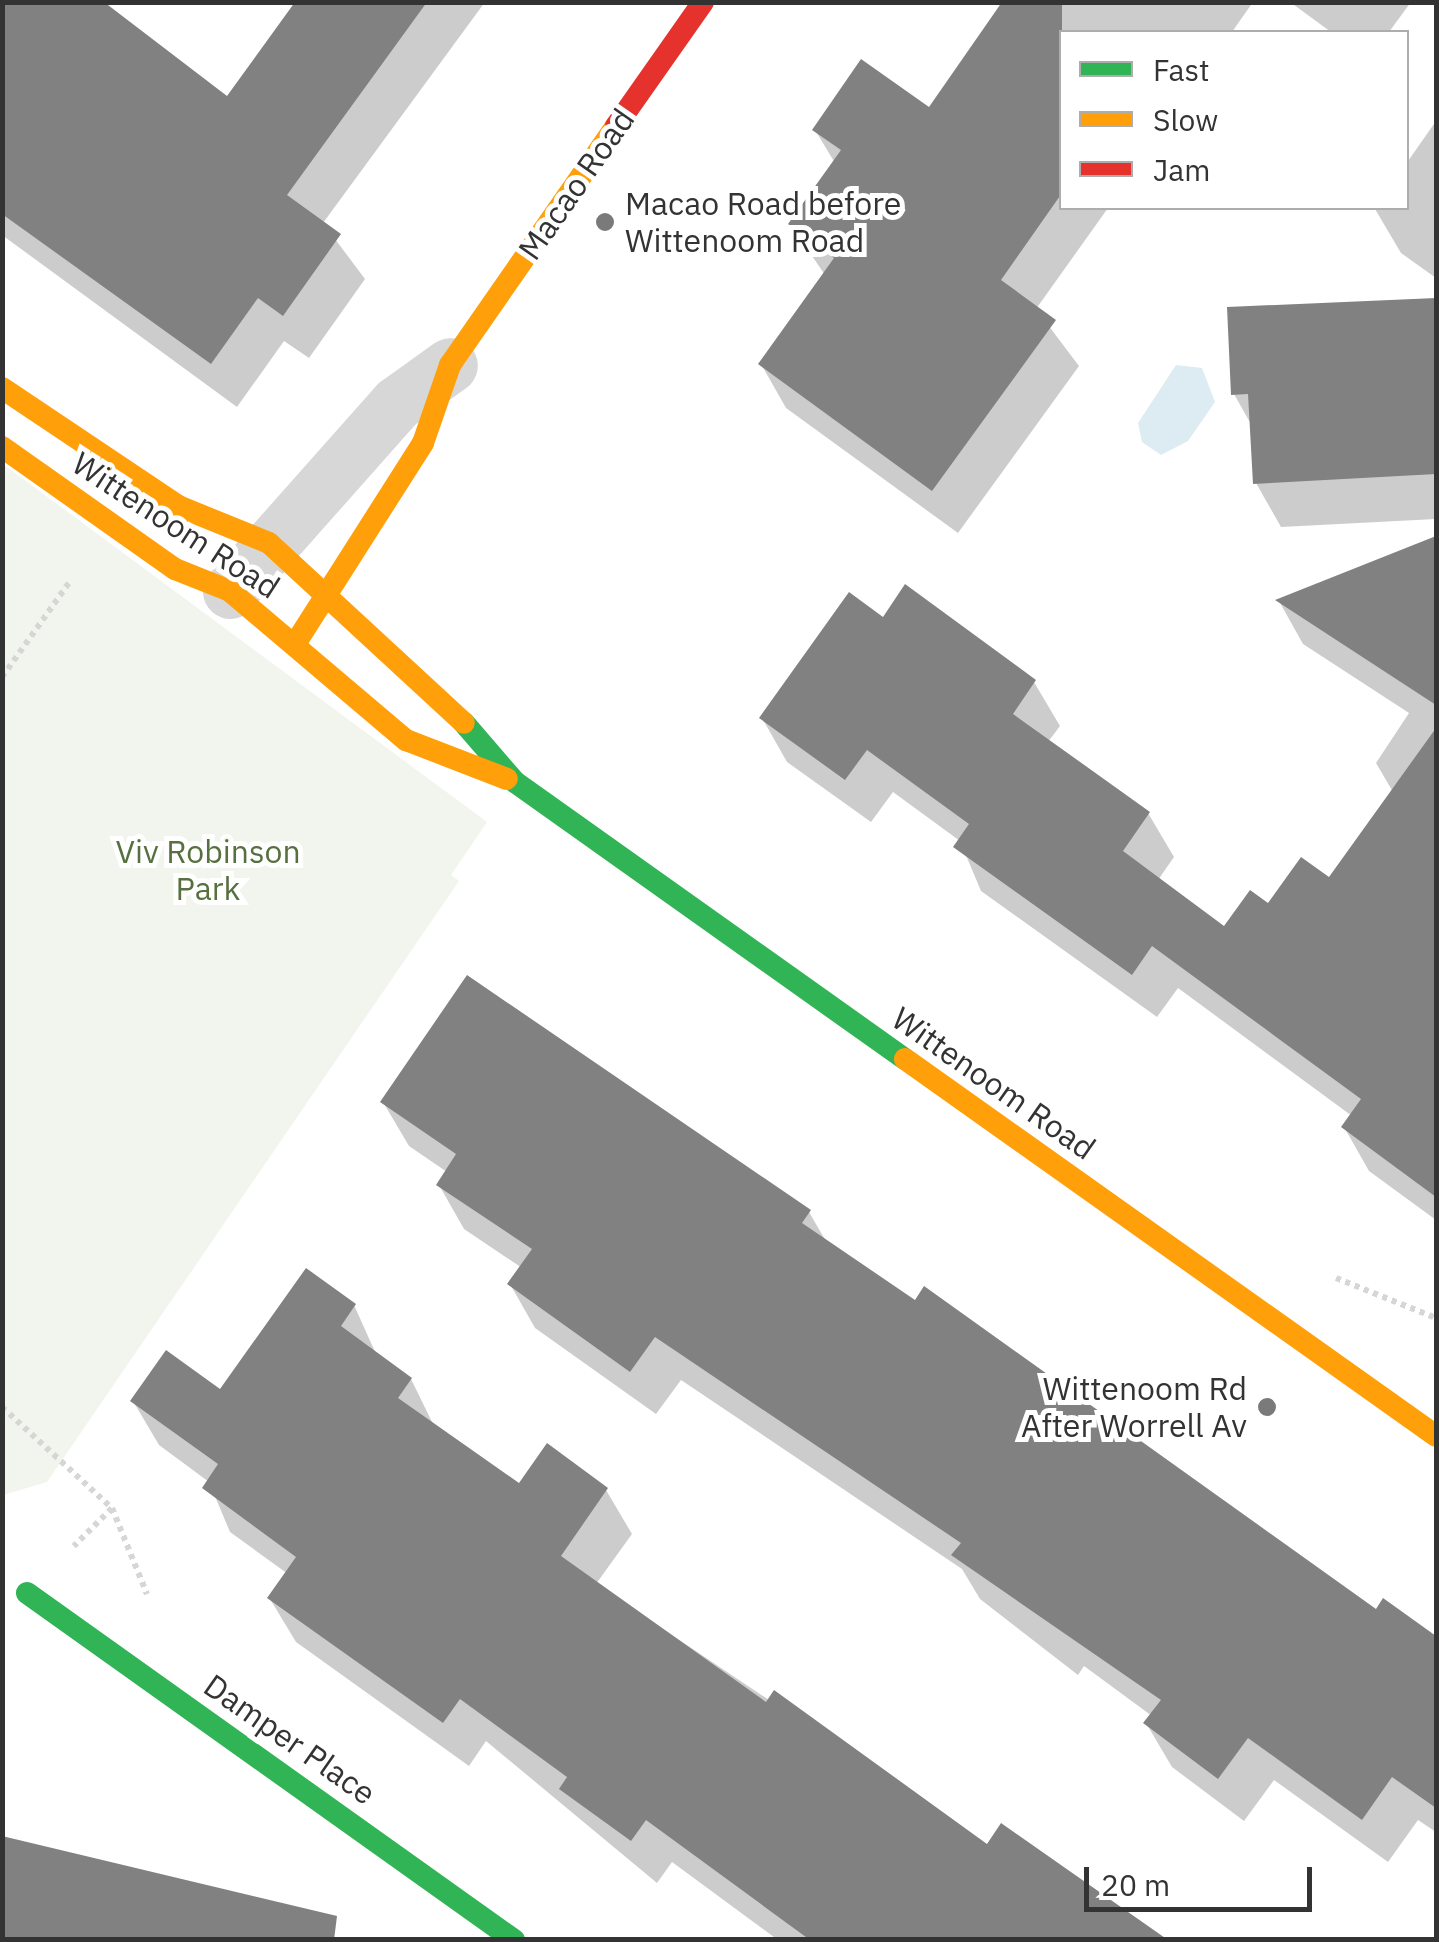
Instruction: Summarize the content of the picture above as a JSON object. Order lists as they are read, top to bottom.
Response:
{
  "streets": {
    "street": ["Macao Road", "Wittenoom Road", "Damper Place"]
  },
  "crossings": [
    ["Macao Road", "Wittenoom Road"]
  ],
  "parks": ["Viv Robinson Park"],
  "places": ["Macao Road before Wittenoom Road", "Wittenoom Rd After Worrell Av"],
  "legend": ["Fast", "Slow", "Jam"],
  "scale_bar": "20 m"
}
